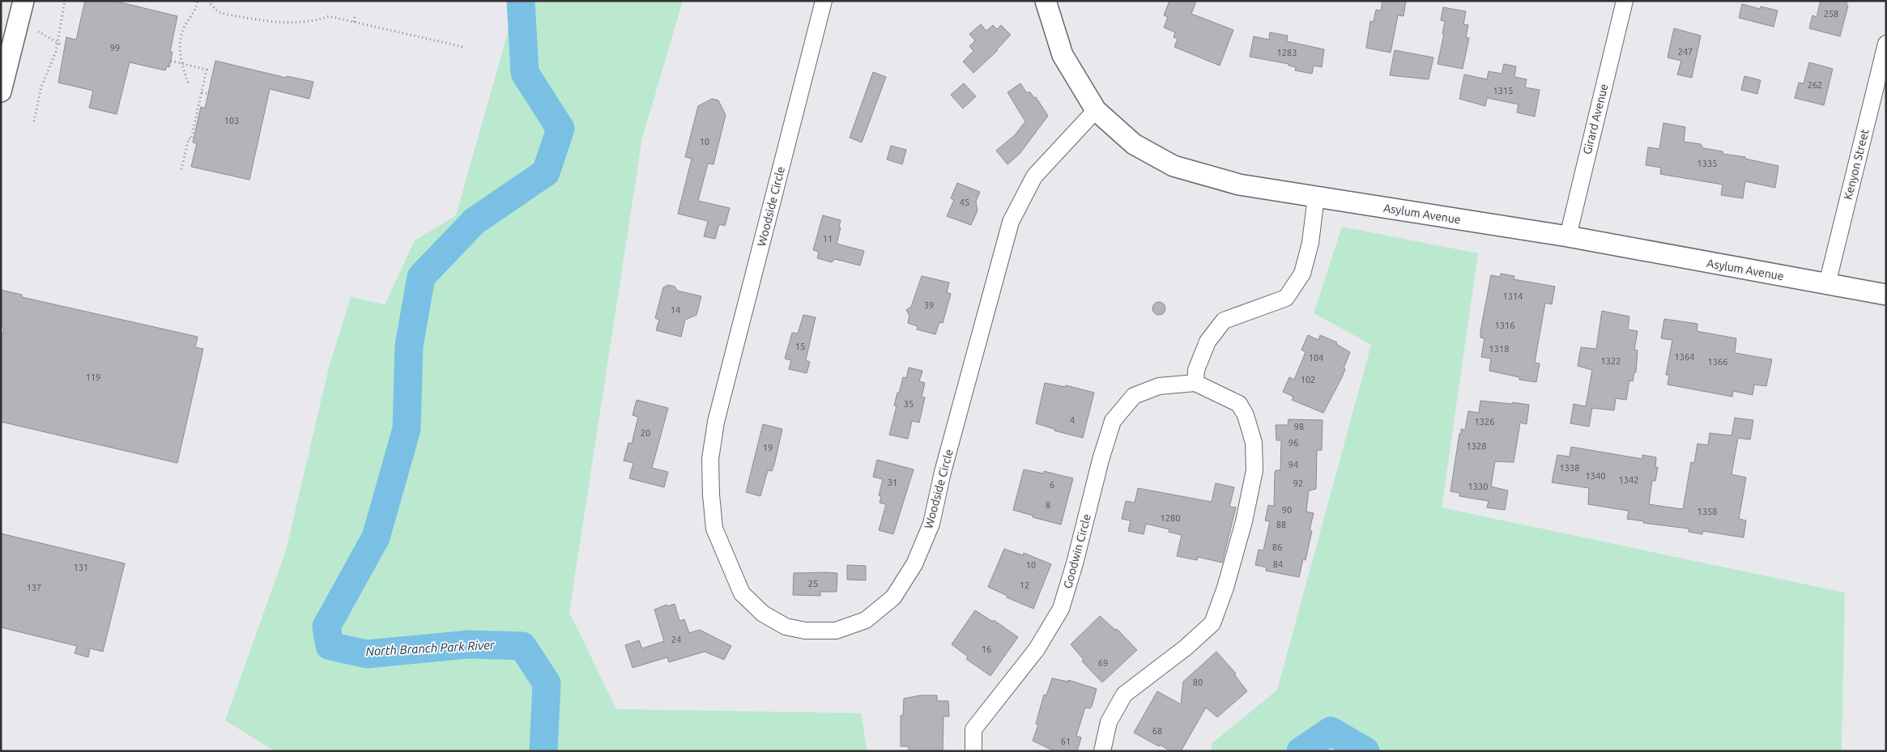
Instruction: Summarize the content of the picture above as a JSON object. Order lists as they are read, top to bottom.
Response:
{
  "streets": {
    "main road": ["Asylum Avenue"],
    "street": [
      "Girard Avenue",
      "Kenyon Street",
      "Woodside Circle",
      "Goodwin Circle"
    ]
  },
  "crossings": [
    ["Girard Avenue", "Asylum Avenue"],
    ["Kenyon Street", "Asylum Avenue"],
    ["Woodside Circle", "Asylum Avenue"]
  ],
  "water": ["North Branch Park River"],
  "house_numbers": [
    "258",
    "99",
    "247",
    "1283",
    "262",
    "1315",
    "103",
    "10",
    "1335",
    "45",
    "11",
    "1314",
    "39",
    "14",
    "1316",
    "15",
    "1318",
    "1364",
    "104",
    "1322",
    "1366",
    "119",
    "102",
    "35",
    "4",
    "1326",
    "98",
    "20",
    "96",
    "1328",
    "19",
    "94",
    "1338",
    "1340",
    "1342",
    "31",
    "92",
    "6",
    "1330",
    "8",
    "90",
    "1358",
    "1280",
    "88",
    "86",
    "84",
    "10",
    "131",
    "25",
    "12",
    "137",
    "24",
    "16",
    "69",
    "80",
    "68",
    "61"
  ]
}
